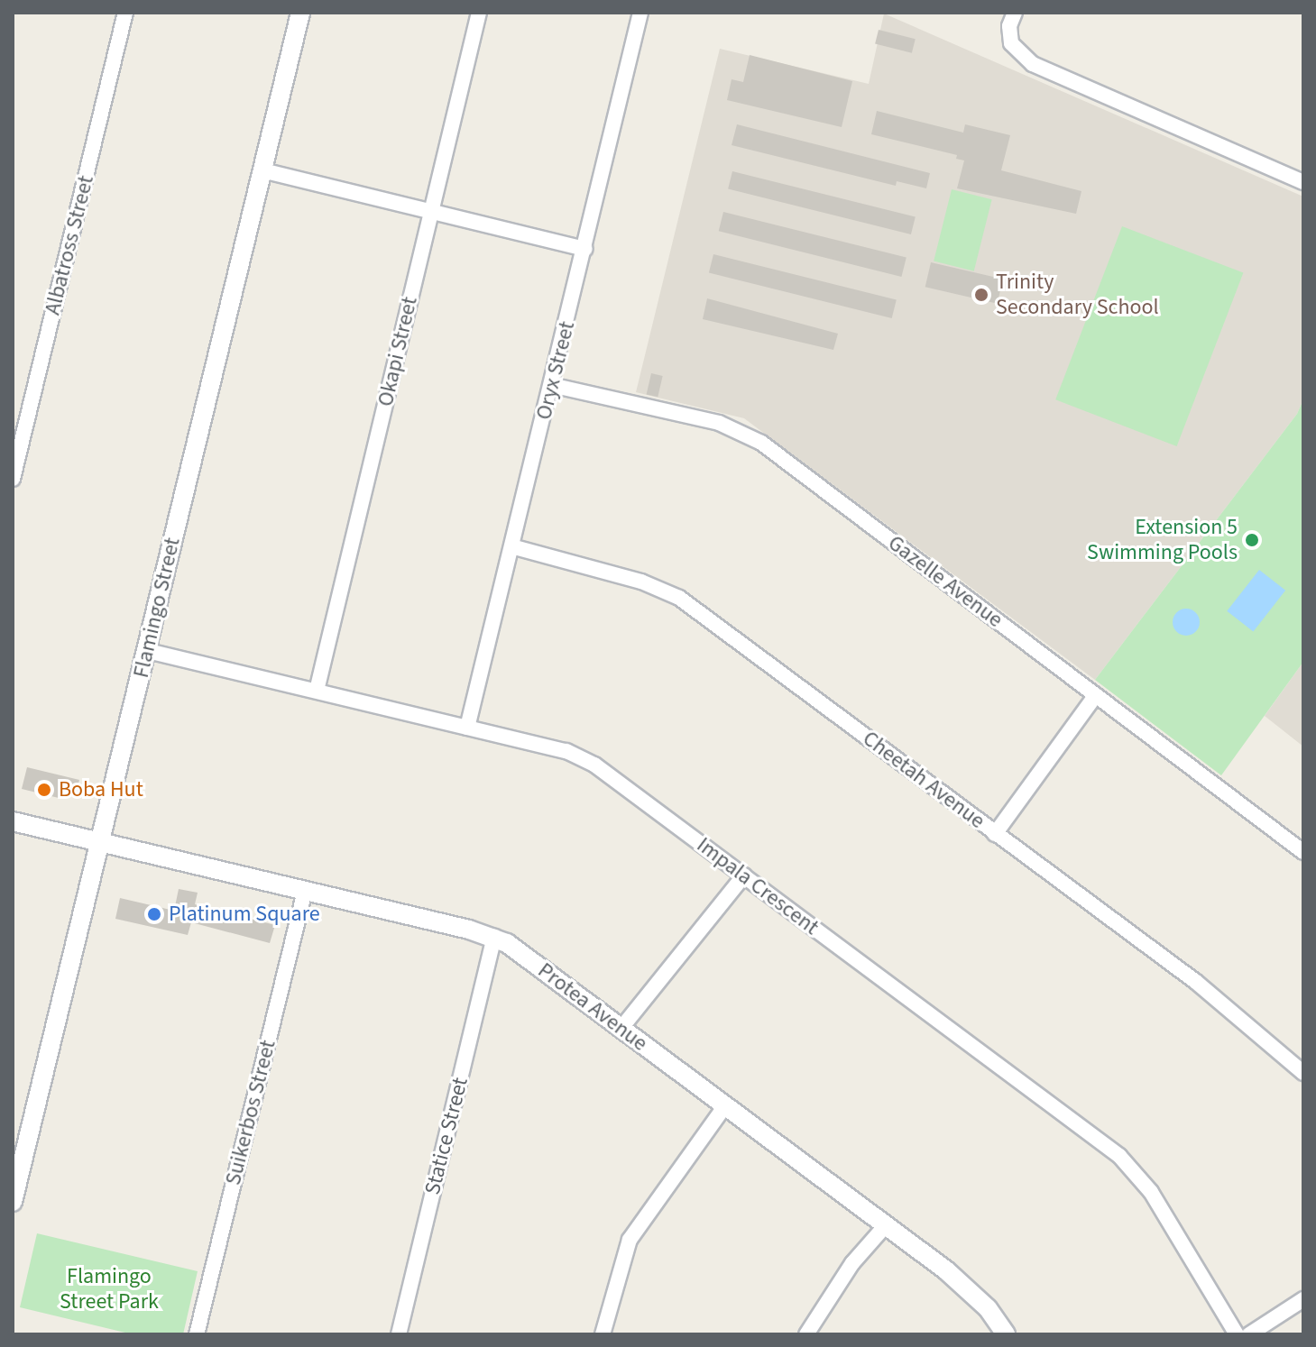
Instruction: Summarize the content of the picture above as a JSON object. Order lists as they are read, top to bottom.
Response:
{
  "streets": {
    "street": [
      "Albatross Street",
      "Okapi Street",
      "Oryx Street",
      "Gazelle Avenue",
      "Flamingo Street",
      "Cheetah Avenue",
      "Impala Crescent",
      "Protea Avenue",
      "Suikerbos Street",
      "Statice Street"
    ]
  },
  "crossings": [
    ["Okapi Street", "Impala Crescent"],
    ["Oryx Street", "Gazelle Avenue"],
    ["Oryx Street", "Cheetah Avenue"],
    ["Oryx Street", "Impala Crescent"],
    ["Flamingo Street", "Impala Crescent"],
    ["Flamingo Street", "Protea Avenue"],
    ["Protea Avenue", "Suikerbos Street"],
    ["Protea Avenue", "Statice Street"]
  ],
  "parks": ["Flamingo Street Park"],
  "places": [
    "Trinity Secondary School",
    "Extension 5 Swimming Pools",
    "Boba Hut",
    "Platinum Square"
  ]
}
